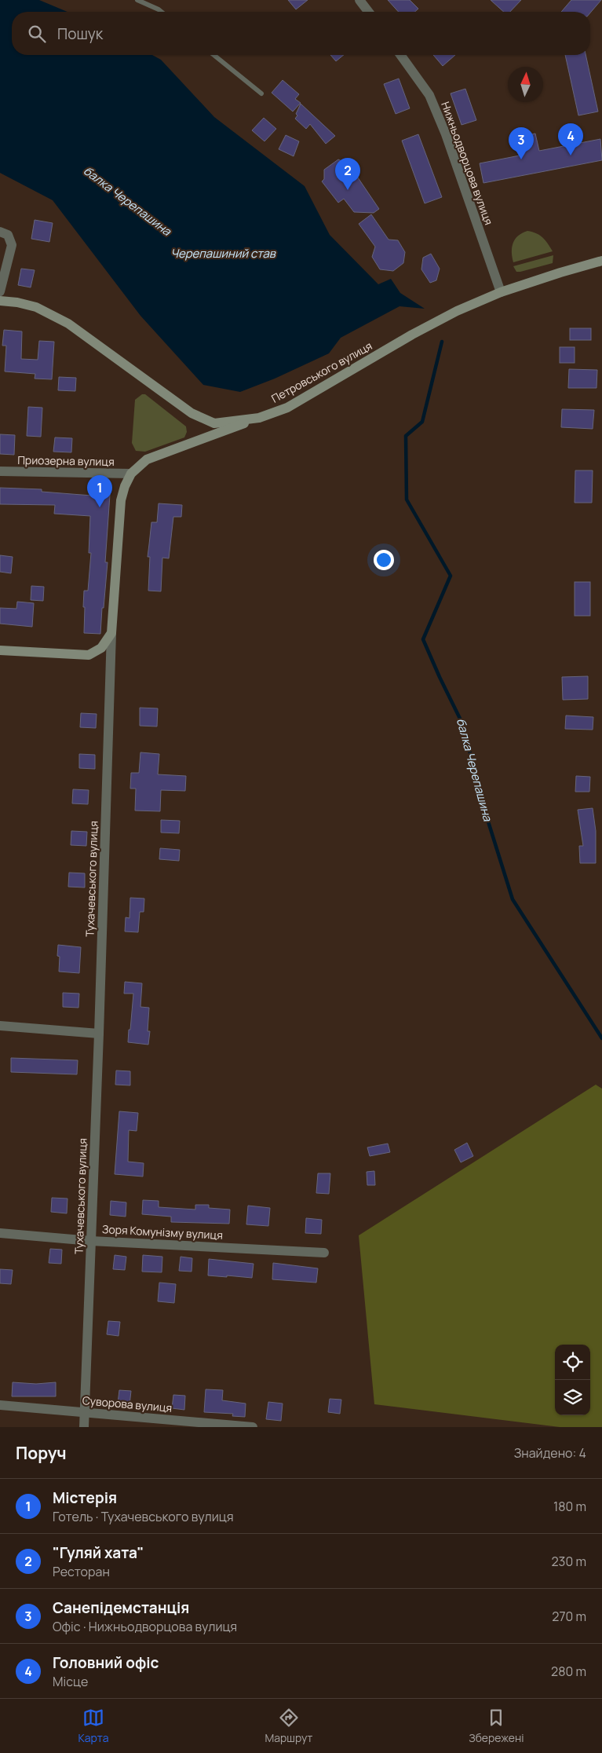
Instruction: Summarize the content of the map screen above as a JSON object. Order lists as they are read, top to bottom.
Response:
{
  "streets": {
    "main road": ["Петровського вулиця", "Тухачевського вулиця"],
    "street": [
      "Нижньодворцова вулиця",
      "Приозерна вулиця",
      "Зоря Комунізму вулиця",
      "Суворова вулиця"
    ]
  },
  "crossings": [
    ["Нижньодворцова вулиця", "Петровського вулиця"],
    ["Петровського вулиця", "Тухачевського вулиця"],
    ["Приозерна вулиця", "Тухачевського вулиця"],
    ["Тухачевського вулиця", "Зоря Комунізму вулиця"],
    ["Тухачевського вулиця", "Суворова вулиця"]
  ],
  "water": ["балка Черепашина", "Черепашиний став"],
  "north": "top",
  "page": {
    "search": "Пошук",
    "pins": [
      "4",
      "3",
      "2",
      "1"
    ],
    "heading": ["Поруч", "Знайдено: 4"],
    "list": [
      {
        "mark": "1",
        "name": "Містерія",
        "note": "Готель · Тухачевського вулиця",
        "value": "180 m"
      },
      {
        "mark": "2",
        "name": "\"Гуляй хата\"",
        "note": "Ресторан",
        "value": "230 m"
      },
      {
        "mark": "3",
        "name": "Санепідемстанція",
        "note": "Офіс · Нижньодворцова вулиця",
        "value": "270 m"
      },
      {
        "mark": "4",
        "name": "Головний офіс",
        "note": "Місце",
        "value": "280 m"
      }
    ],
    "nav": ["Карта", "Маршрут", "Збережені"]
  }
}
